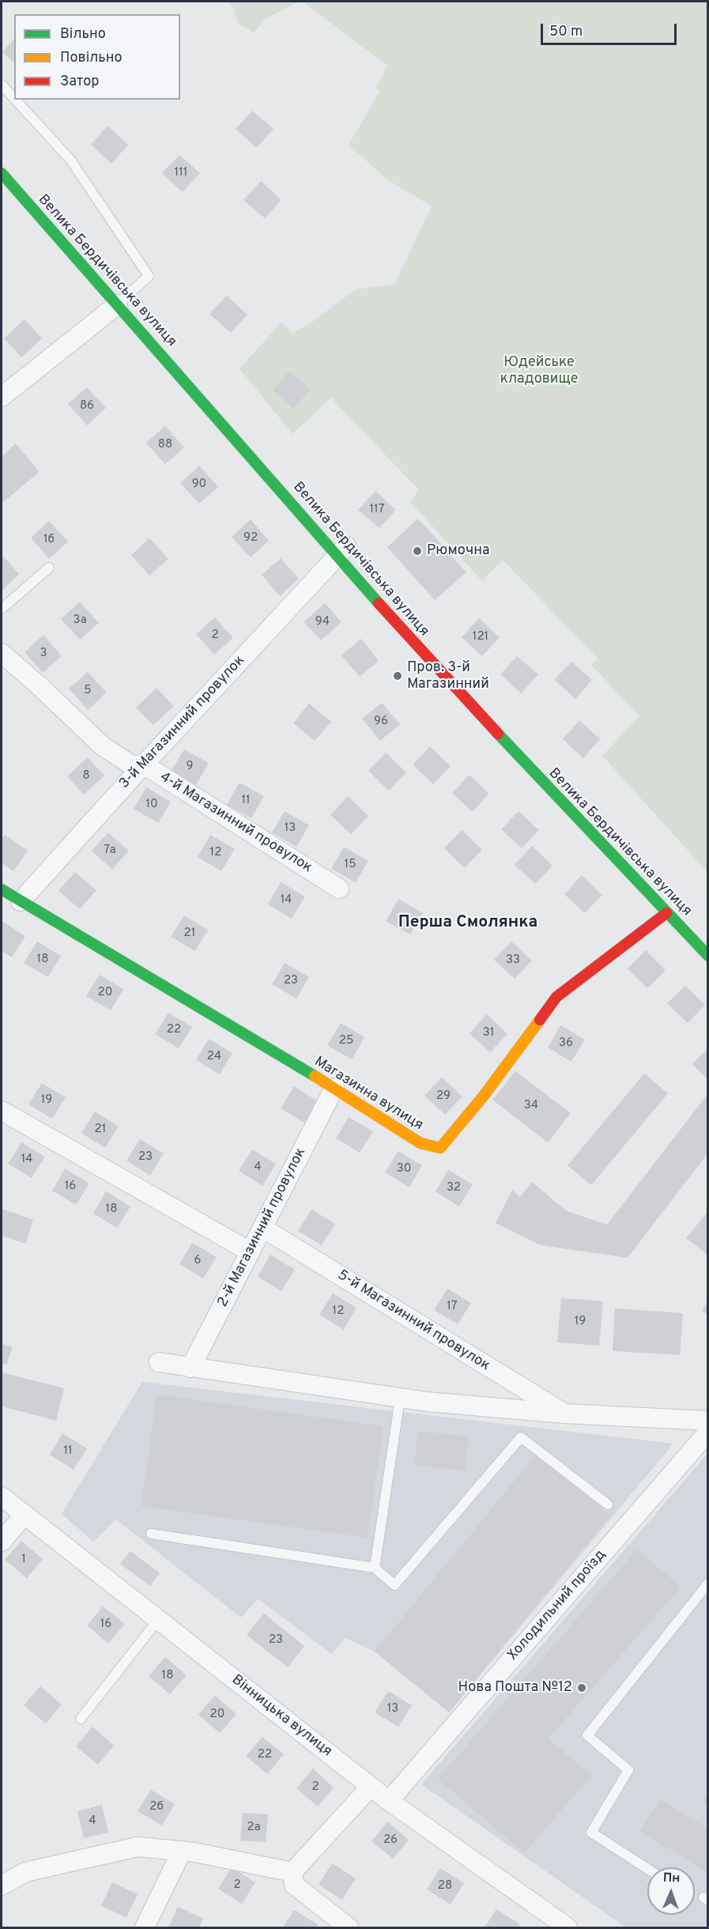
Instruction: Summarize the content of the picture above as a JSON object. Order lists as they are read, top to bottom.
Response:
{
  "streets": {
    "main road": ["Велика Бердичівська вулиця", "Магазинна вулиця"],
    "street": [
      "3-й Магазинний провулок",
      "4-й Магазинний провулок",
      "2-й Магазинний провулок",
      "5-й Магазинний провулок",
      "Холодильний проїзд",
      "Вінницька вулиця"
    ]
  },
  "crossings": [
    ["Велика Бердичівська вулиця", "3-й Магазинний провулок"],
    ["Велика Бердичівська вулиця", "Магазинна вулиця"],
    ["3-й Магазинний провулок", "4-й Магазинний провулок"],
    ["3-й Магазинний провулок", "Магазинна вулиця"],
    ["Магазинна вулиця", "2-й Магазинний провулок"],
    ["2-й Магазинний провулок", "5-й Магазинний провулок"],
    ["Холодильний проїзд", "Вінницька вулиця"]
  ],
  "districts": ["Перша Смолянка"],
  "parks": ["Юдейське кладовище"],
  "places": ["Рюмочна", "Пров. 3-й Магазинний", "Нова Пошта №12"],
  "house_numbers": [
    "111",
    "86",
    "88",
    "90",
    "117",
    "92",
    "1б",
    "3а",
    "94",
    "2",
    "121",
    "3",
    "5",
    "96",
    "9",
    "8",
    "11",
    "10",
    "13",
    "7а",
    "12",
    "15",
    "14",
    "21",
    "18",
    "33",
    "23",
    "20",
    "22",
    "31",
    "25",
    "36",
    "24",
    "29",
    "19",
    "34",
    "21",
    "23",
    "14",
    "4",
    "30",
    "16",
    "32",
    "18",
    "6",
    "17",
    "12",
    "19",
    "11",
    "1",
    "16",
    "23",
    "18",
    "13",
    "20",
    "22",
    "2",
    "2б",
    "4",
    "2а",
    "26",
    "2",
    "28"
  ],
  "legend": ["Вільно", "Повільно", "Затор"],
  "scale_bar": "50 m",
  "north": "top"
}
